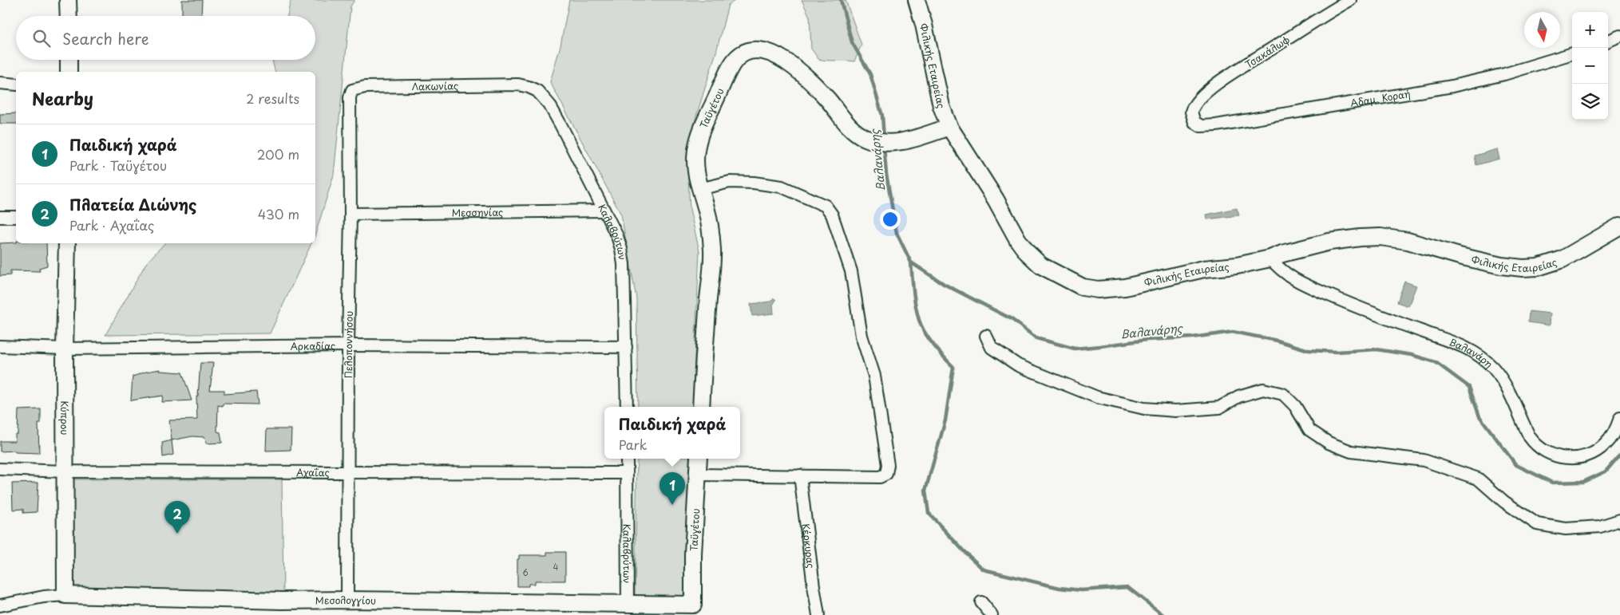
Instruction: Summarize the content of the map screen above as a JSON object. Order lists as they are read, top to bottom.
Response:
{
  "streets": {
    "street": [
      "Τσακάλωφ",
      "Φιλικής Εταιρείας",
      "Λακωνίας",
      "Αδαμ. Κοραή",
      "Ταϋγέτου",
      "Μεσσηνίας",
      "Καλαβρύτων",
      "Πελοποννήσου",
      "Αρκαδίας",
      "Βαλανάρη",
      "Κύπρου",
      "Αχαΐας",
      "Κέρκυρας",
      "Μεσολογγίου"
    ]
  },
  "crossings": [
    ["Τσακάλωφ", "Αδαμ. Κοραή"],
    ["Φιλικής Εταιρείας", "Ταϋγέτου"],
    ["Φιλικής Εταιρείας", "Βαλανάρη"],
    ["Λακωνίας", "Καλαβρύτων"],
    ["Λακωνίας", "Πελοποννήσου"],
    ["Ταϋγέτου", "Μεσολογγίου"],
    ["Μεσσηνίας", "Καλαβρύτων"],
    ["Μεσσηνίας", "Πελοποννήσου"],
    ["Καλαβρύτων", "Αρκαδίας"],
    ["Καλαβρύτων", "Αχαΐας"],
    ["Καλαβρύτων", "Μεσολογγίου"],
    ["Πελοποννήσου", "Αρκαδίας"],
    ["Πελοποννήσου", "Αχαΐας"],
    ["Πελοποννήσου", "Μεσολογγίου"],
    ["Αρκαδίας", "Κύπρου"],
    ["Κύπρου", "Αχαΐας"],
    ["Κύπρου", "Μεσολογγίου"]
  ],
  "water": ["Βαλανάρης"],
  "house_numbers": ["4", "6"],
  "north": "bottom",
  "page": {
    "map_buttons": ["+", "−"],
    "search": "Search here",
    "heading": ["Nearby", "2 results"],
    "list": [
      {
        "mark": "1",
        "name": "Παιδική χαρά",
        "note": "Park · Ταϋγέτου",
        "value": "200 m"
      },
      {
        "mark": "2",
        "name": "Πλατεία Διώνης",
        "note": "Park · Αχαΐας",
        "value": "430 m"
      }
    ],
    "popup": ["Παιδική χαρά", "Park"],
    "pins": ["1", "2"]
  }
}
